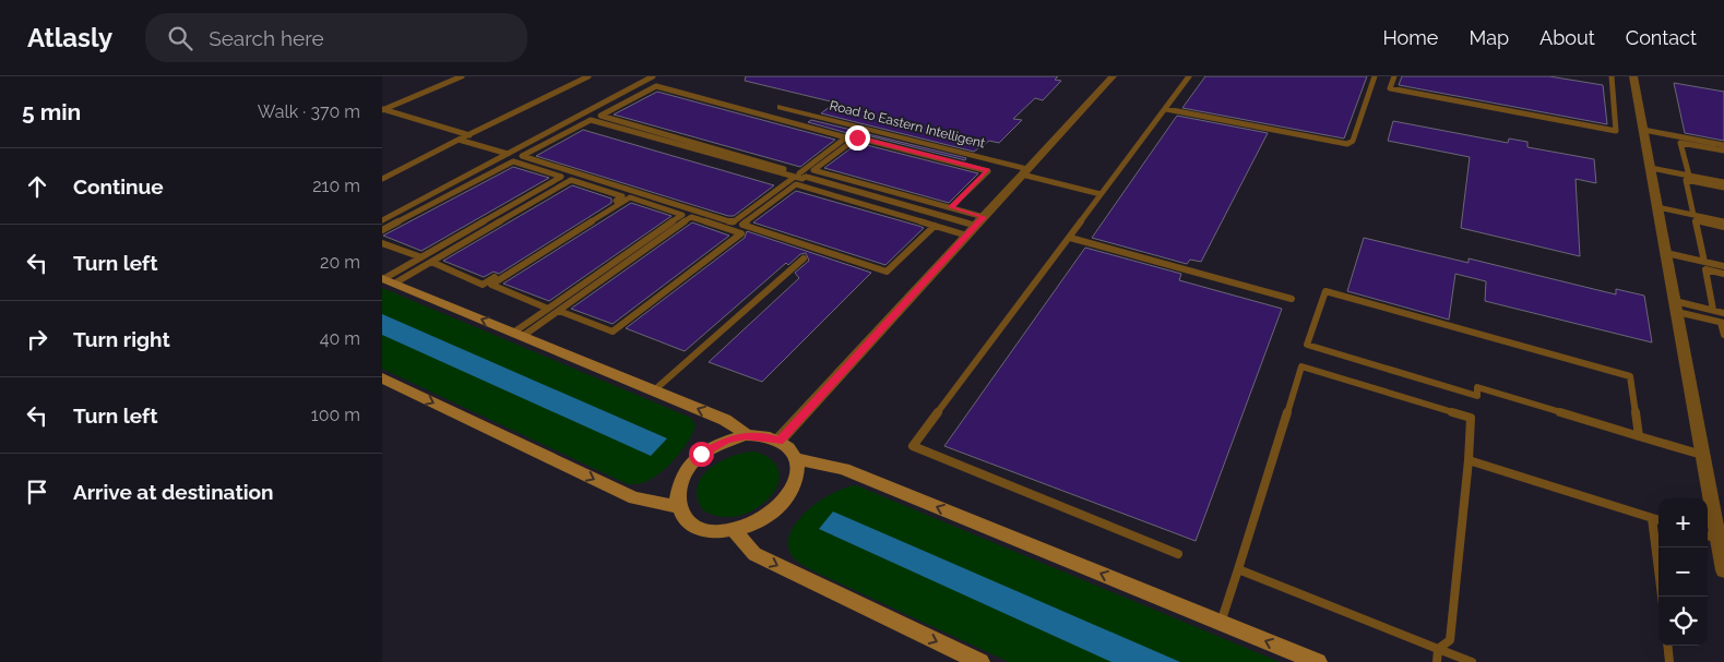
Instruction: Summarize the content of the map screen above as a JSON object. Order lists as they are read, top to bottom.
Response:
{
  "streets": {
    "street": ["Road to Eastern Intelligent"]
  },
  "page": {
    "header": "Atlasly",
    "search": "Search here",
    "nav": [
      "Home",
      "Map",
      "About",
      "Contact"
    ],
    "heading": ["5 min", "Walk · 370 m"],
    "list": [
      ["Continue", "210 m"],
      ["Turn left", "20 m"],
      ["Turn right", "40 m"],
      ["Turn left", "100 m"],
      "Arrive at destination"
    ],
    "map_buttons": ["+", "−"]
  }
}
